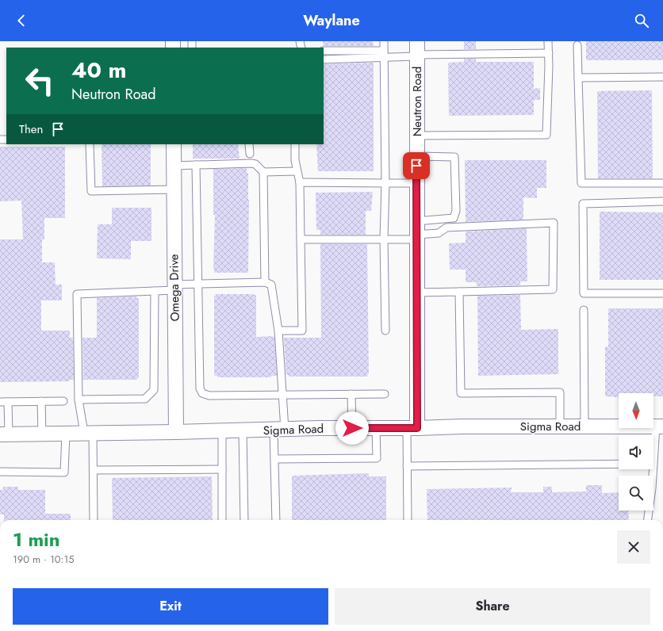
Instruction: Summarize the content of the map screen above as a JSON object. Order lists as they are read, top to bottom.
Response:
{
  "streets": {
    "street": ["Neutron Road", "Omega Drive", "Sigma Road"]
  },
  "crossings": [
    ["Neutron Road", "Sigma Road"],
    ["Omega Drive", "Sigma Road"]
  ],
  "north": "bottom",
  "page": {
    "header": "Waylane",
    "turn": ["40 m", "Neutron Road"],
    "then": "Then",
    "heading": ["1 min", "190 m · 10:15"],
    "buttons": ["Exit", "Share"]
  }
}
